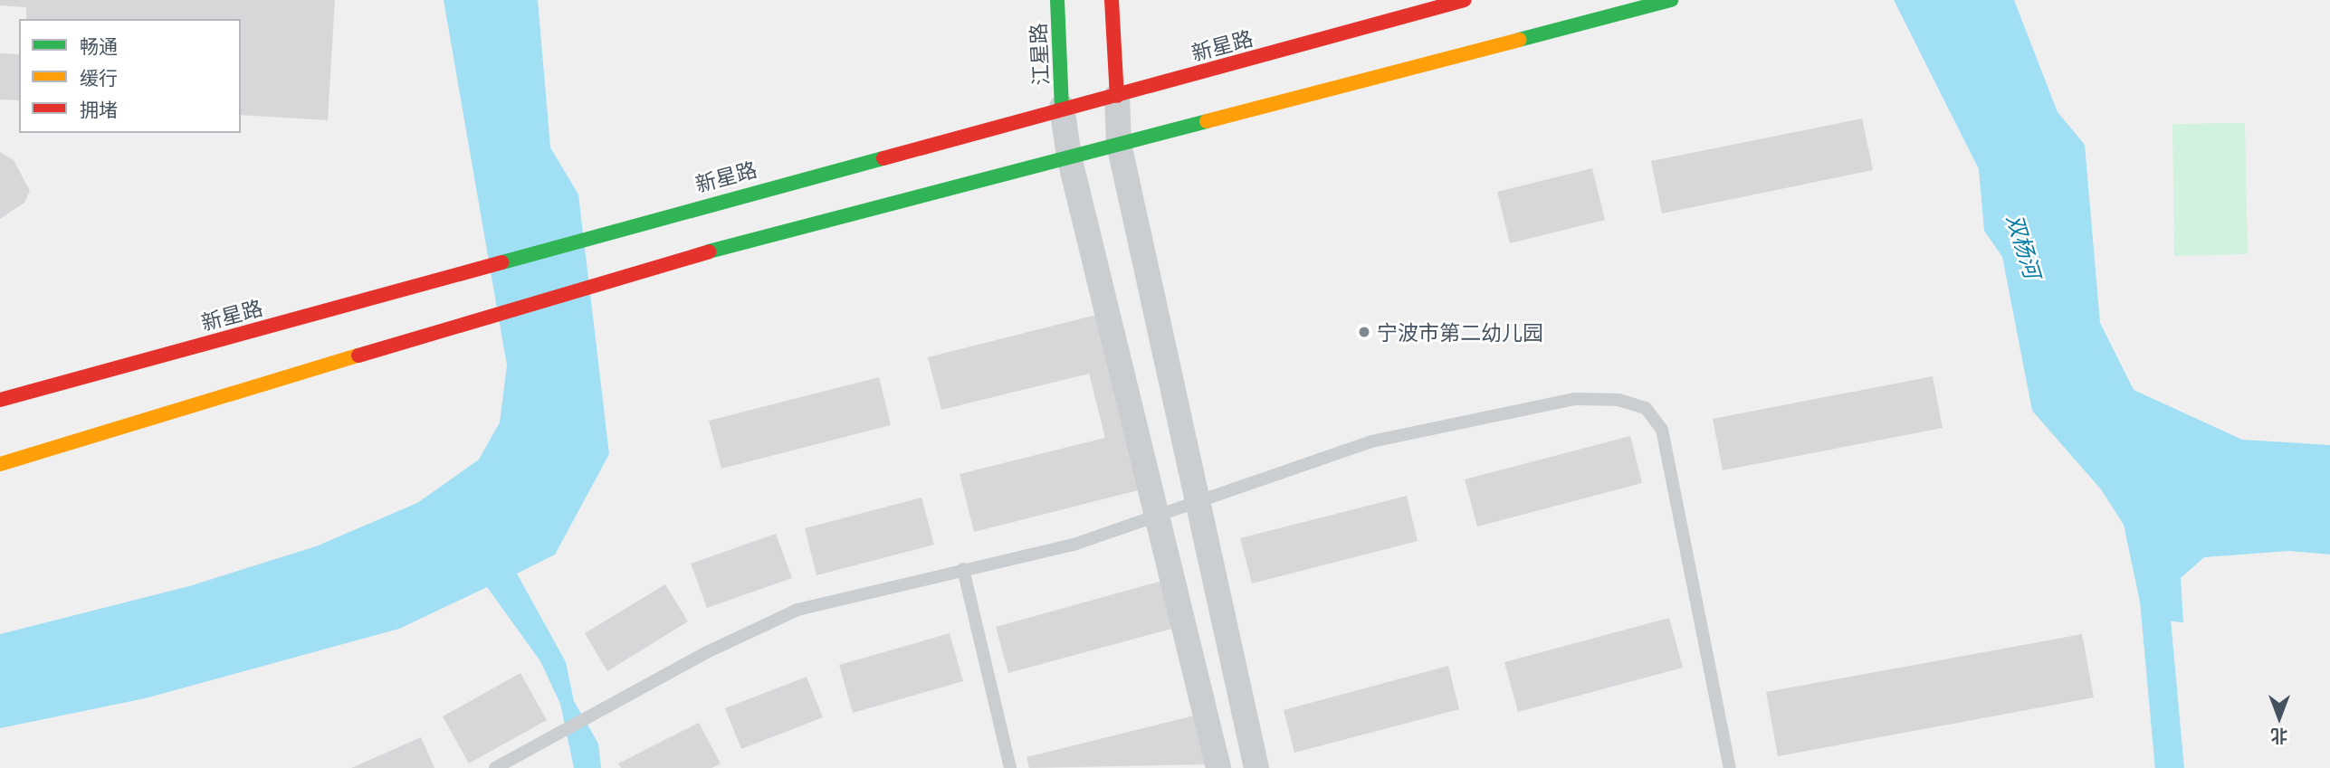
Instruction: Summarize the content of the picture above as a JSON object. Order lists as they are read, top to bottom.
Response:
{
  "streets": {
    "main road": ["新星路", "江星路"]
  },
  "crossings": [
    ["新星路", "江星路"]
  ],
  "water": ["双杨河"],
  "places": ["宁波市第二幼儿园"],
  "legend": ["畅通", "缓行", "拥堵"],
  "north": "bottom"
}
